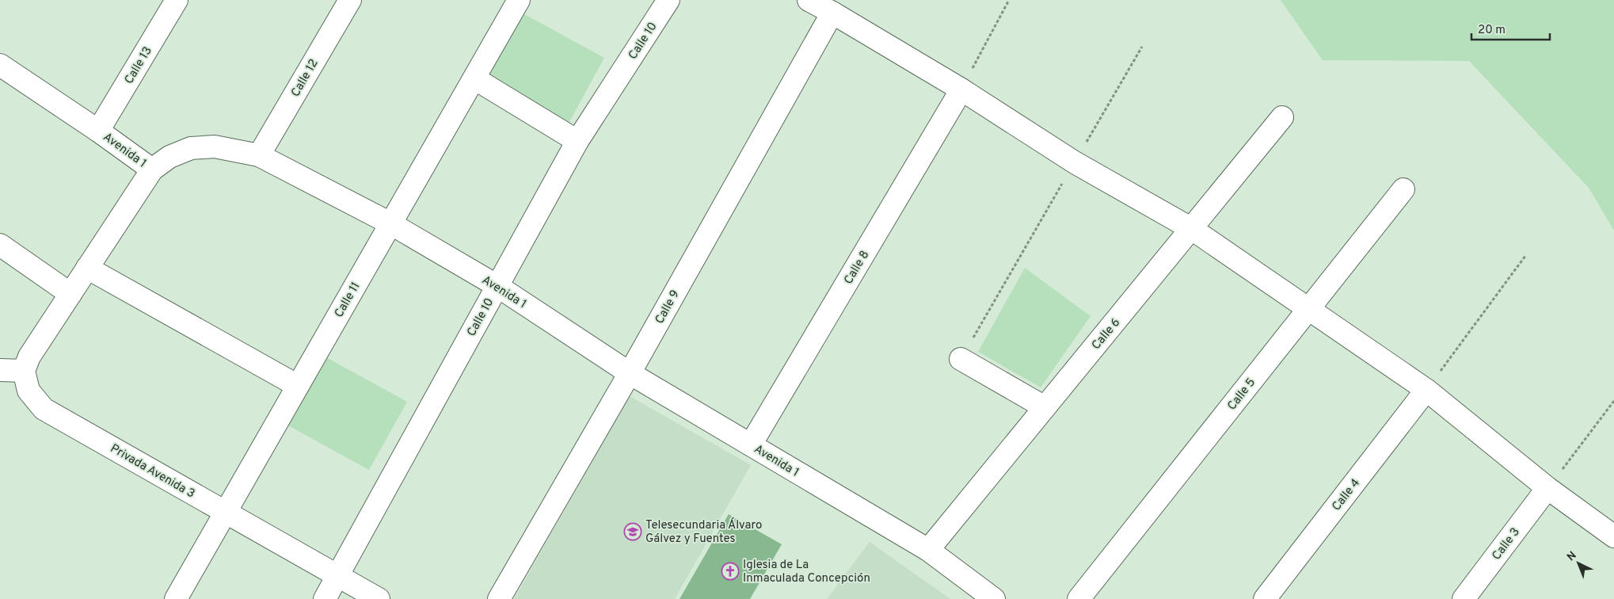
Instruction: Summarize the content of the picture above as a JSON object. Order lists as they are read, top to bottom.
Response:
{
  "streets": {
    "street": [
      "Calle 10",
      "Calle 13",
      "Calle 12",
      "Avenida 1",
      "Calle 8",
      "Calle 11",
      "Calle 9",
      "Calle 6",
      "Calle 5",
      "Privada Avenida 3",
      "Calle 4",
      "Calle 3"
    ]
  },
  "crossings": [
    ["Calle 10", "Avenida 1"],
    ["Calle 10", "Privada Avenida 3"],
    ["Calle 13", "Avenida 1"],
    ["Calle 12", "Avenida 1"],
    ["Avenida 1", "Calle 8"],
    ["Avenida 1", "Calle 11"],
    ["Avenida 1", "Calle 9"],
    ["Avenida 1", "Calle 6"],
    ["Calle 11", "Privada Avenida 3"]
  ],
  "places": {
    "school or university": ["Telesecundaria Álvaro Gálvez y Fuentes"],
    "church": ["Iglesia de La Inmaculada Concepción"]
  },
  "scale_bar": "20 m",
  "north": "top left"
}
